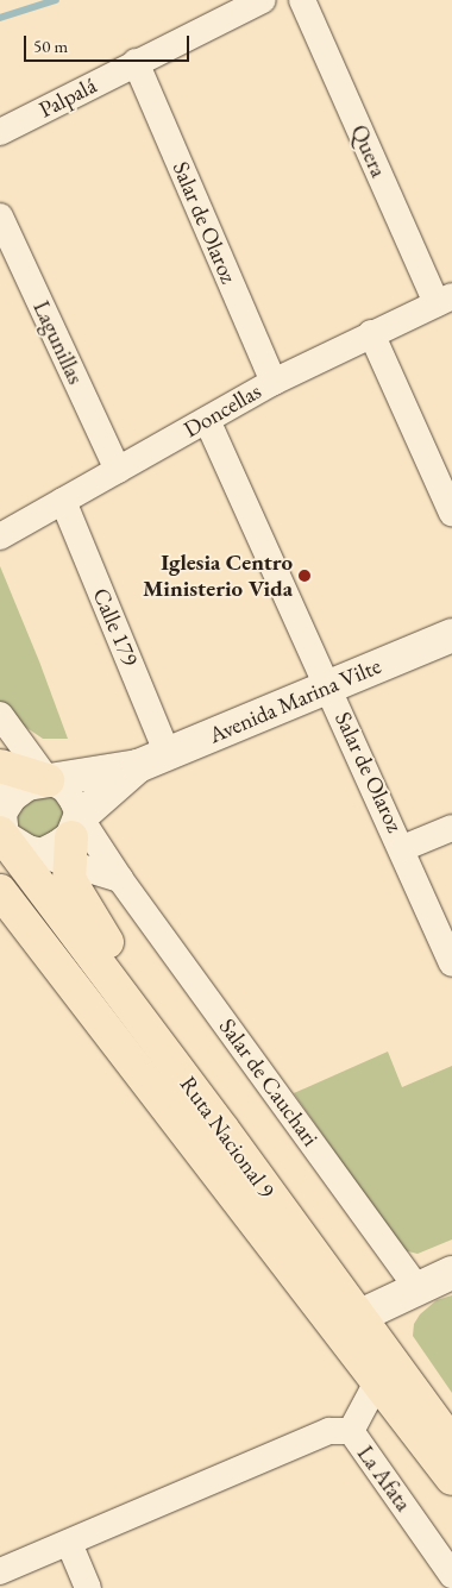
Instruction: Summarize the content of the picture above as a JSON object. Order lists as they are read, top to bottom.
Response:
{
  "streets": {
    "main road": ["Ruta Nacional 9"],
    "street": [
      "Palpalá",
      "Quera",
      "Salar de Olaroz",
      "Lagunillas",
      "Doncellas",
      "Calle 179",
      "Avenida Marina Vilte",
      "Salar de Cauchari",
      "La Afata"
    ]
  },
  "crossings": [
    ["Palpalá", "Salar de Olaroz"],
    ["Quera", "Doncellas"],
    ["Salar de Olaroz", "Doncellas"],
    ["Salar de Olaroz", "Avenida Marina Vilte"],
    ["Lagunillas", "Doncellas"],
    ["Doncellas", "Calle 179"],
    ["Calle 179", "Avenida Marina Vilte"],
    ["Avenida Marina Vilte", "Salar de Cauchari"],
    ["Avenida Marina Vilte", "Ruta Nacional 9"],
    ["Salar de Cauchari", "Ruta Nacional 9"],
    ["Ruta Nacional 9", "La Afata"]
  ],
  "places": ["Iglesia Centro Ministerio Vida"],
  "scale_bar": "50 m"
}
